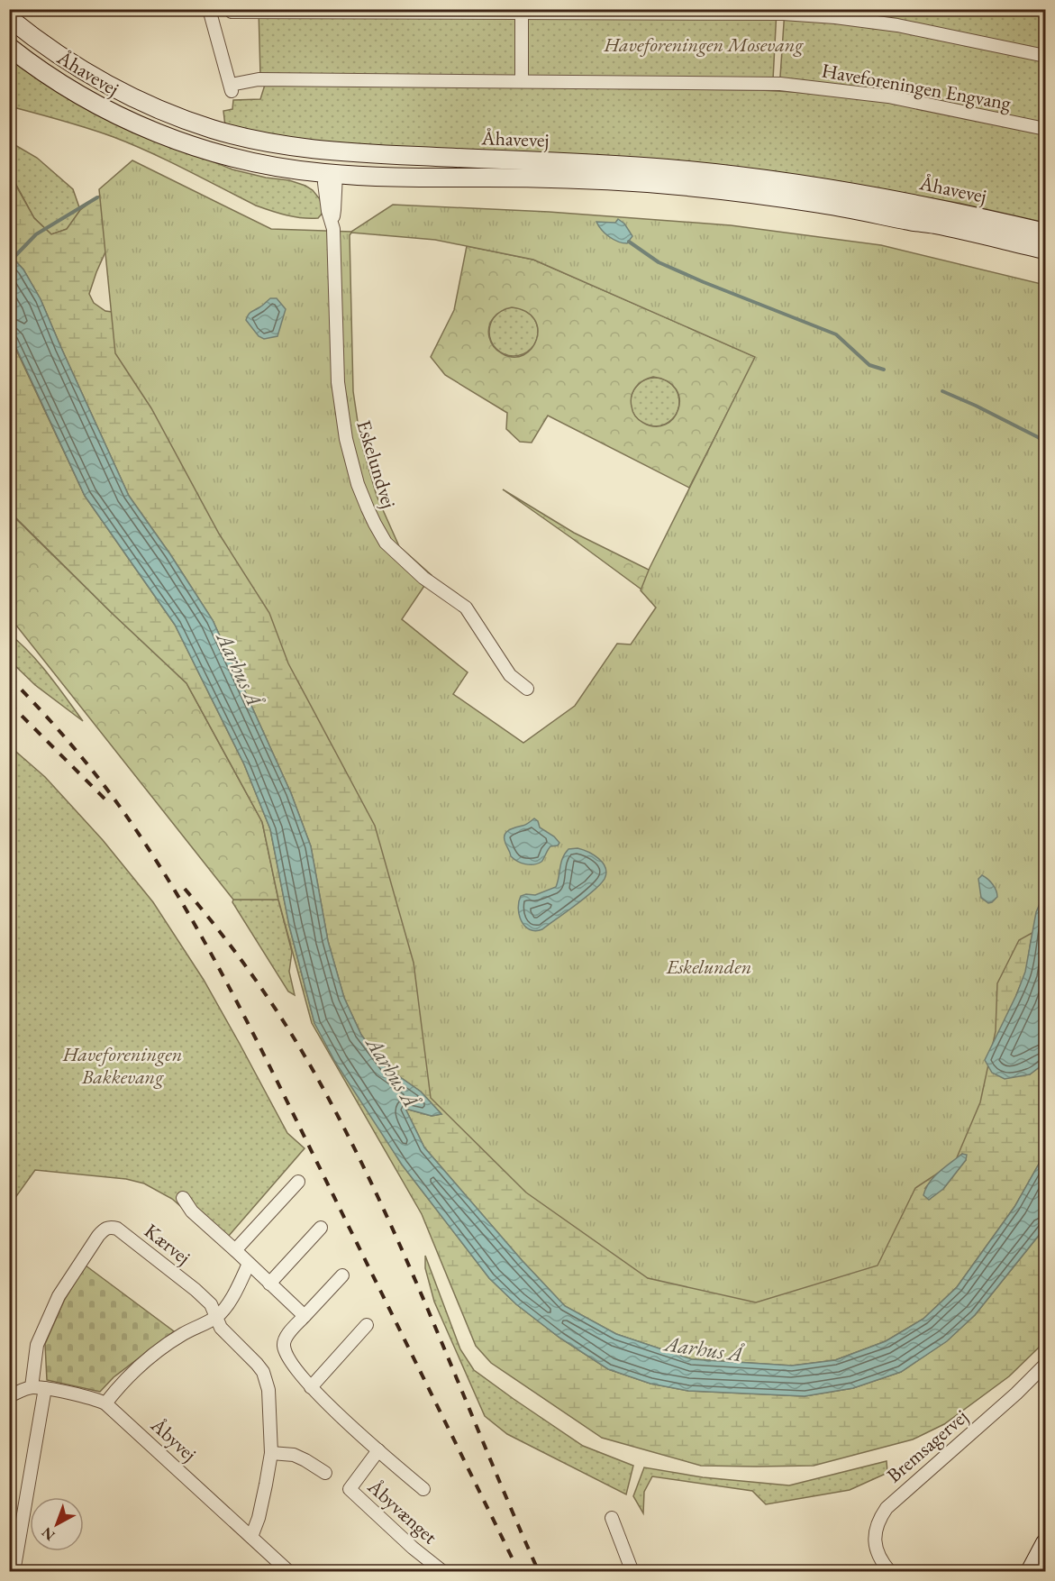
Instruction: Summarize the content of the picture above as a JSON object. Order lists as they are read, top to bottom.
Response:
{
  "streets": {
    "main road": ["Åhavevej"],
    "street": [
      "Haveforeningen Engvang",
      "Eskelundvej",
      "Kærvej",
      "Åbyvej",
      "Bremsagervej",
      "Åbyvænget"
    ]
  },
  "crossings": [
    ["Åhavevej", "Eskelundvej"],
    ["Kærvej", "Åbyvej"]
  ],
  "water": ["Aarhus Å"],
  "parks": ["Haveforeningen Mosevang", "Eskelunden", "Haveforeningen Bakkevang"],
  "north": "bottom left"
}
